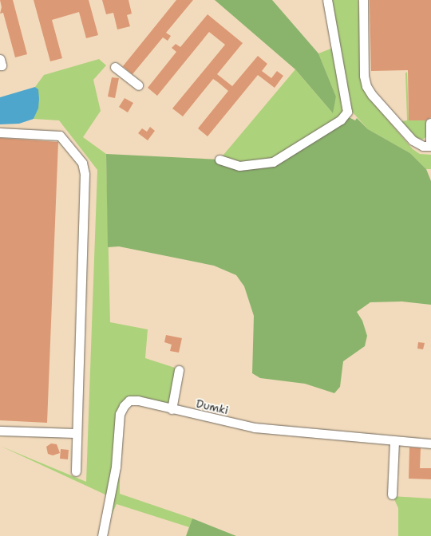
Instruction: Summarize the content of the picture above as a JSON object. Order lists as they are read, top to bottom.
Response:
{
  "streets": {
    "street": ["Dumki"]
  }
}
